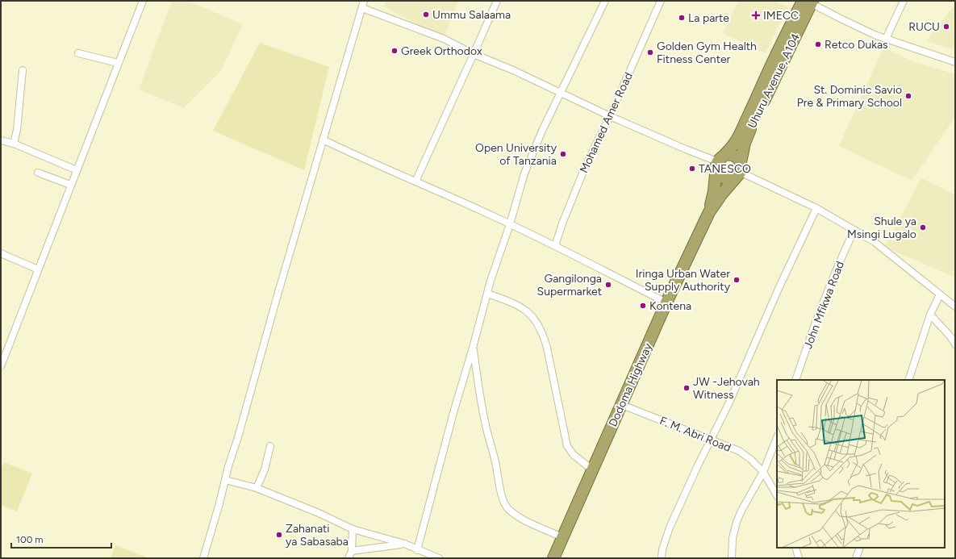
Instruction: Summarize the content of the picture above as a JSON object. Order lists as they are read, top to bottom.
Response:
{
  "streets": {
    "highway": ["Uhuru Avenue, A104", "Dodoma Highway"],
    "street": ["Mohamed Amer Road", "John Mfikwa Road", "F. M. Abri Road"]
  },
  "crossings": [
    ["Dodoma Highway", "F. M. Abri Road"]
  ],
  "places": {
    "other": [
      "Ummu Salaama",
      "La parte",
      "RUCU",
      "Retco Dukas",
      "Greek Orthodox",
      "Golden Gym Health Fitness Center",
      "St. Dominic Savio Pre & Primary School",
      "Open University of Tanzania",
      "TANESCO",
      "Shule ya Msingi Lugalo",
      "Iringa Urban Water Supply Authority",
      "Gangilonga Supermarket",
      "Kontena",
      "JW -Jehovah Witness",
      "Zahanati ya Sabasaba"
    ],
    "health": ["IMECC"]
  },
  "scale_bar": "100 m"
}
